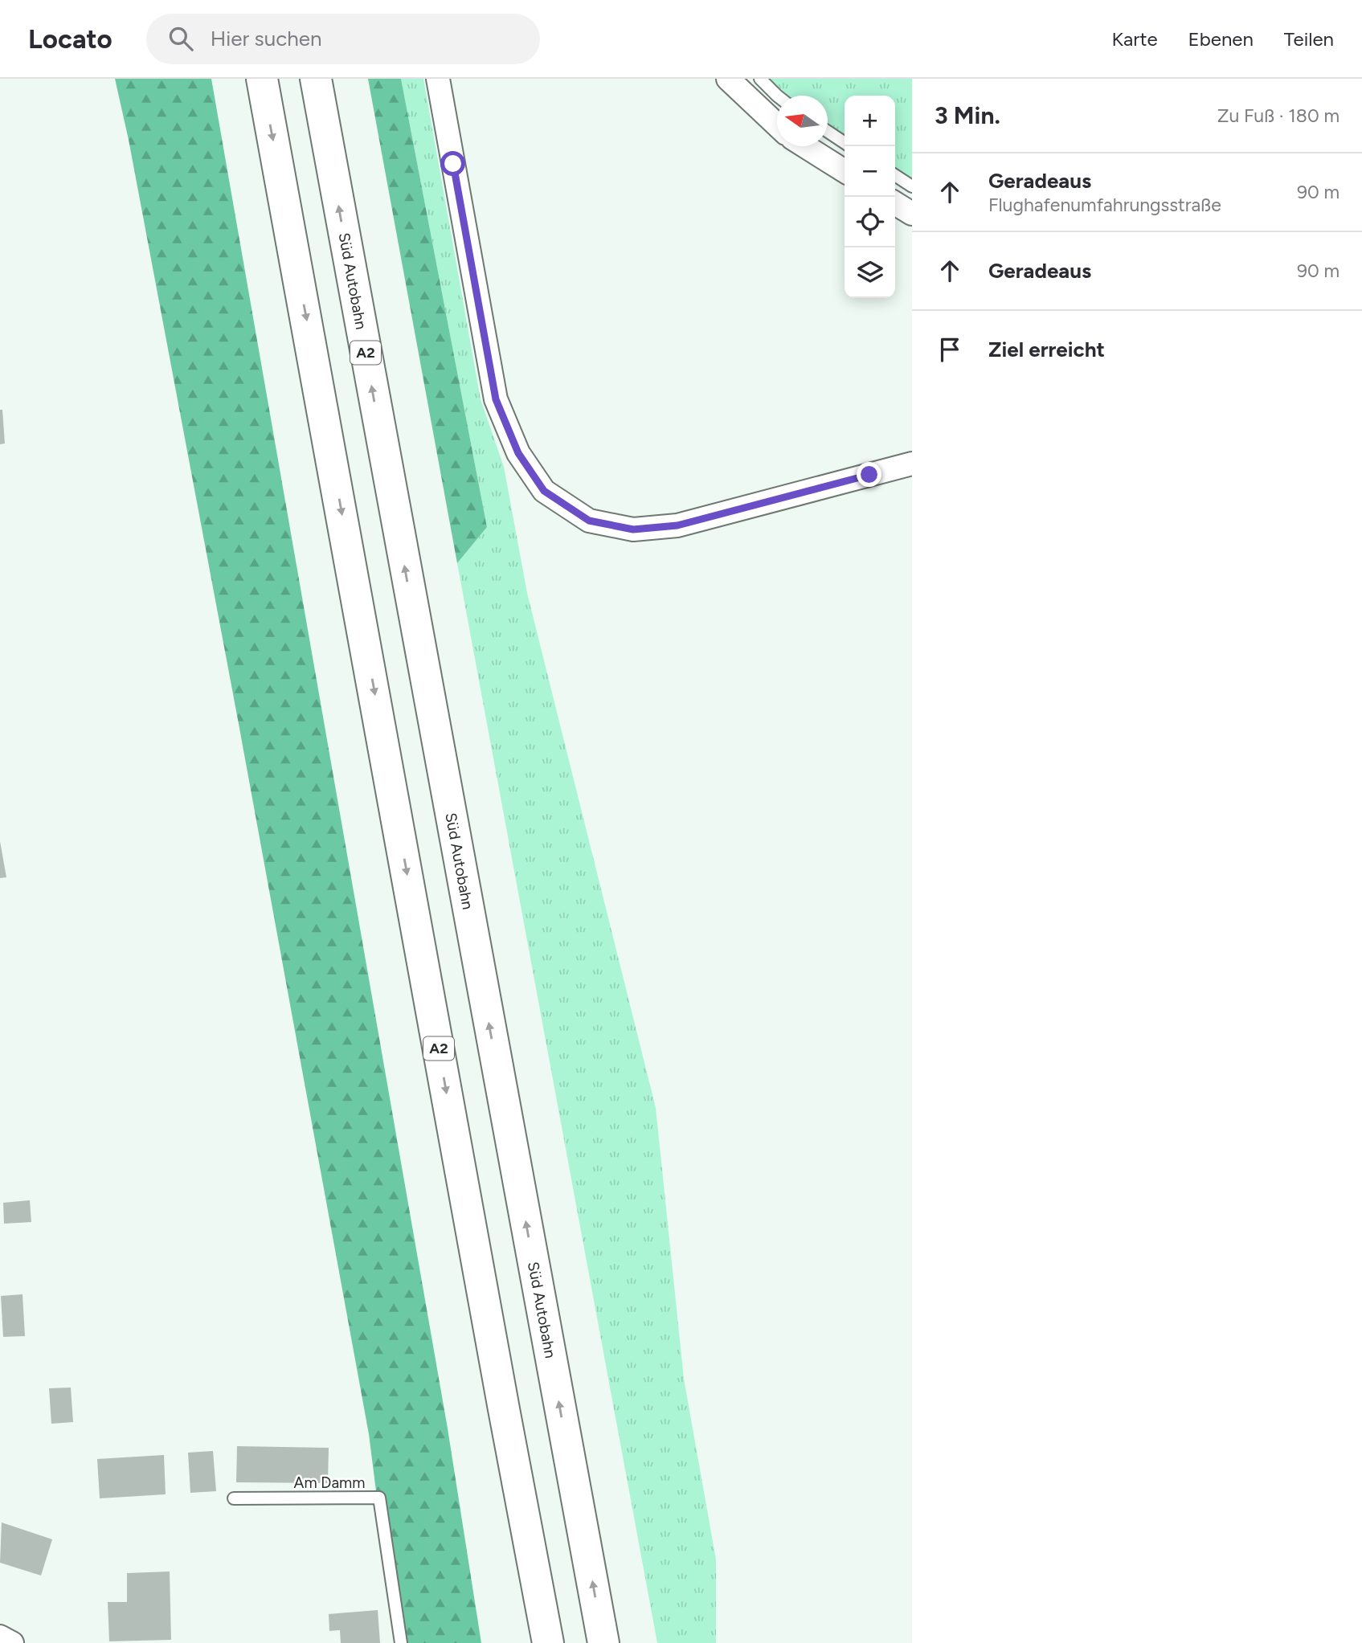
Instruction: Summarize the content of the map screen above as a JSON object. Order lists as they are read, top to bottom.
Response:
{
  "streets": {
    "highway": ["Süd Autobahn", "A2"],
    "lane": ["Am Damm"]
  },
  "north": "left",
  "page": {
    "header": "Locato",
    "search": "Hier suchen",
    "nav": ["Karte", "Ebenen", "Teilen"],
    "heading": ["3 Min.", "Zu Fuß · 180 m"],
    "map_buttons": ["+", "−"],
    "list": [
      ["Geradeaus", "Flughafenumfahrungsstraße", "90 m"],
      ["Geradeaus", "90 m"],
      "Ziel erreicht"
    ]
  }
}
